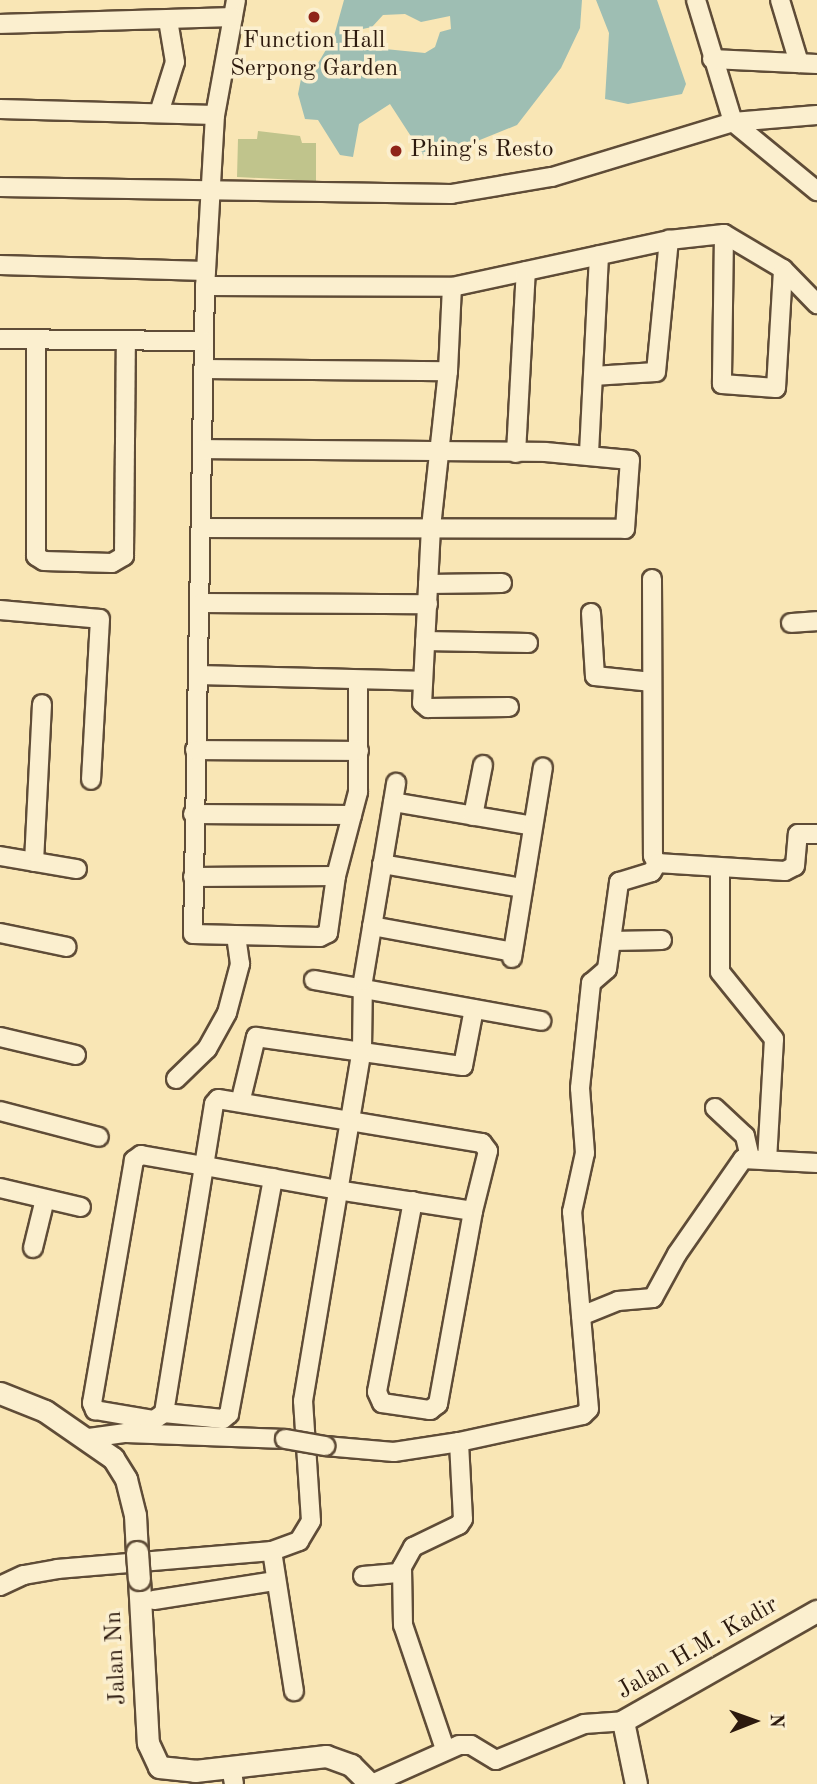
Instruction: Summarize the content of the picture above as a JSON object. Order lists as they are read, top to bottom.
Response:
{
  "streets": {
    "street": ["Jalan H.M. Kadir", "Jalan Nn"]
  },
  "places": ["Function Hall Serpong Garden", "Phing's Resto"],
  "north": "right"
}
